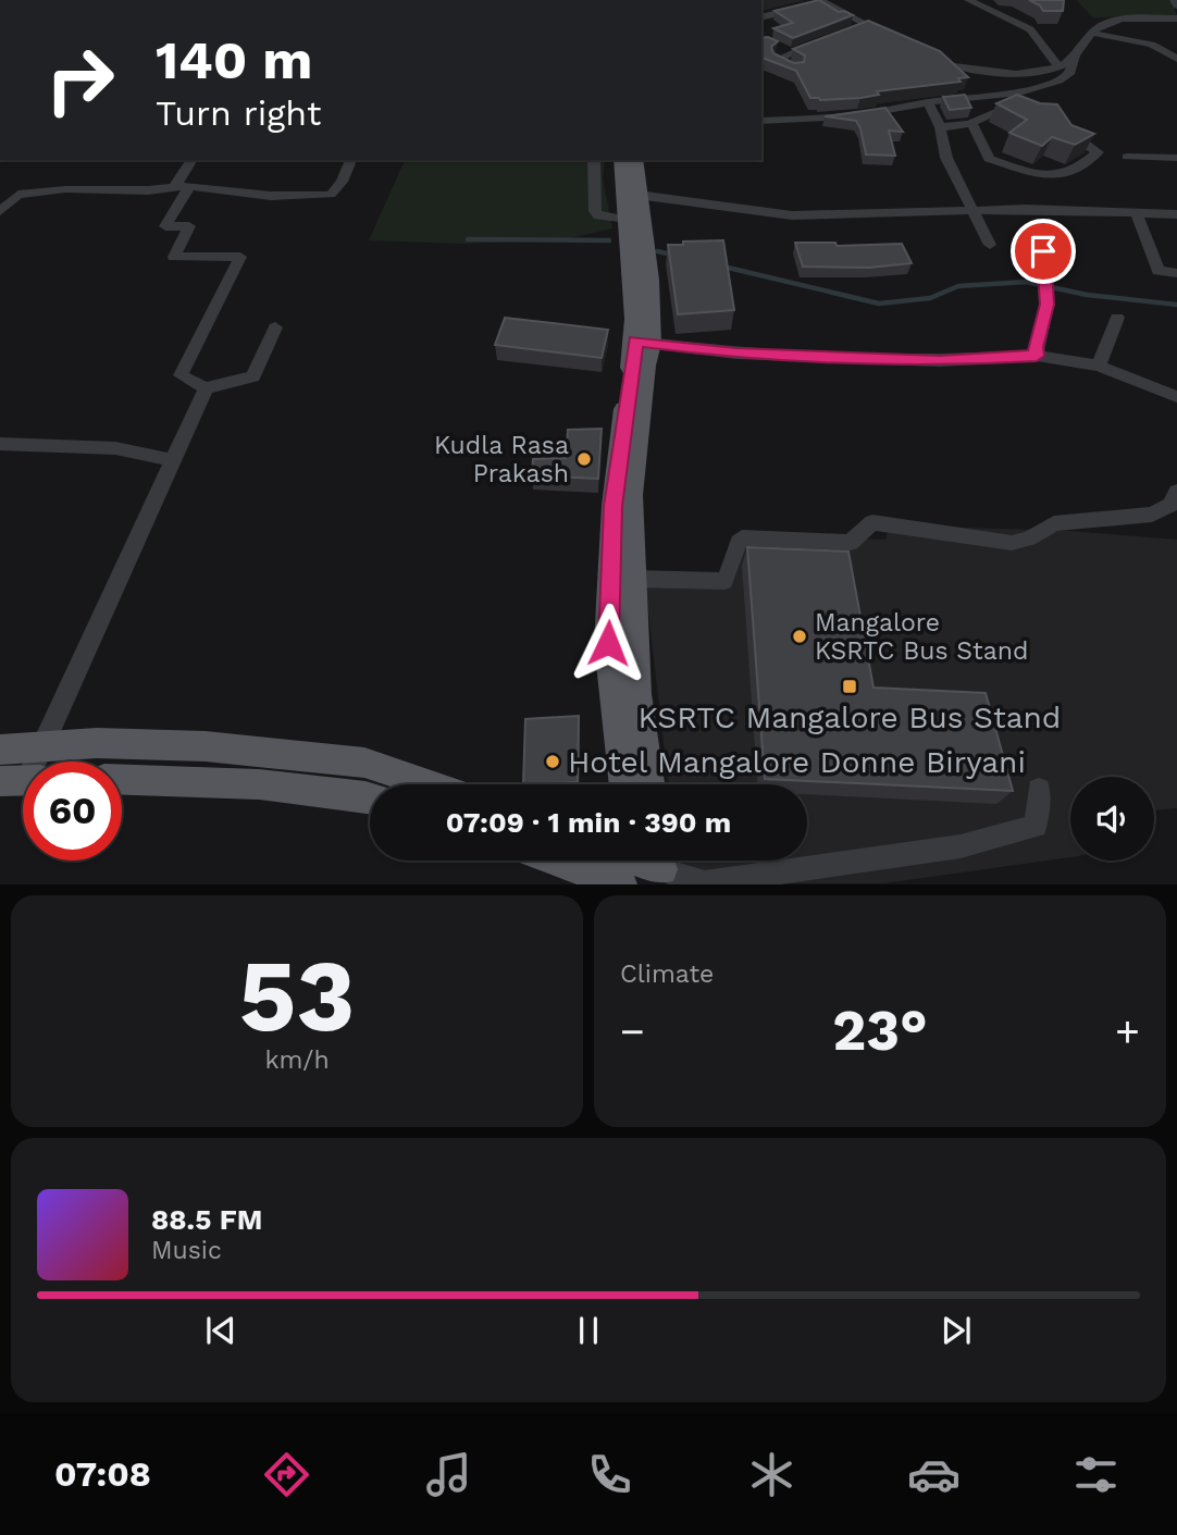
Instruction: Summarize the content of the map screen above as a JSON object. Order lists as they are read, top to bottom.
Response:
{
  "places": {
    "other": ["Kudla Rasa Prakash", "Mangalore KSRTC Bus Stand", "Hotel Mangalore Donne Biryani"],
    "transit": ["KSRTC Mangalore Bus Stand"]
  },
  "page": {
    "turn": ["140 m", "Turn right"],
    "limit": "60",
    "trip": "07:09 · 1 min · 390 m",
    "tile": [
      ["53", "km/h"],
      "Climate"
    ],
    "heat": ["−", "23°", "+"],
    "song": ["88.5 FM", "Music"],
    "tabs": "07:08"
  }
}
